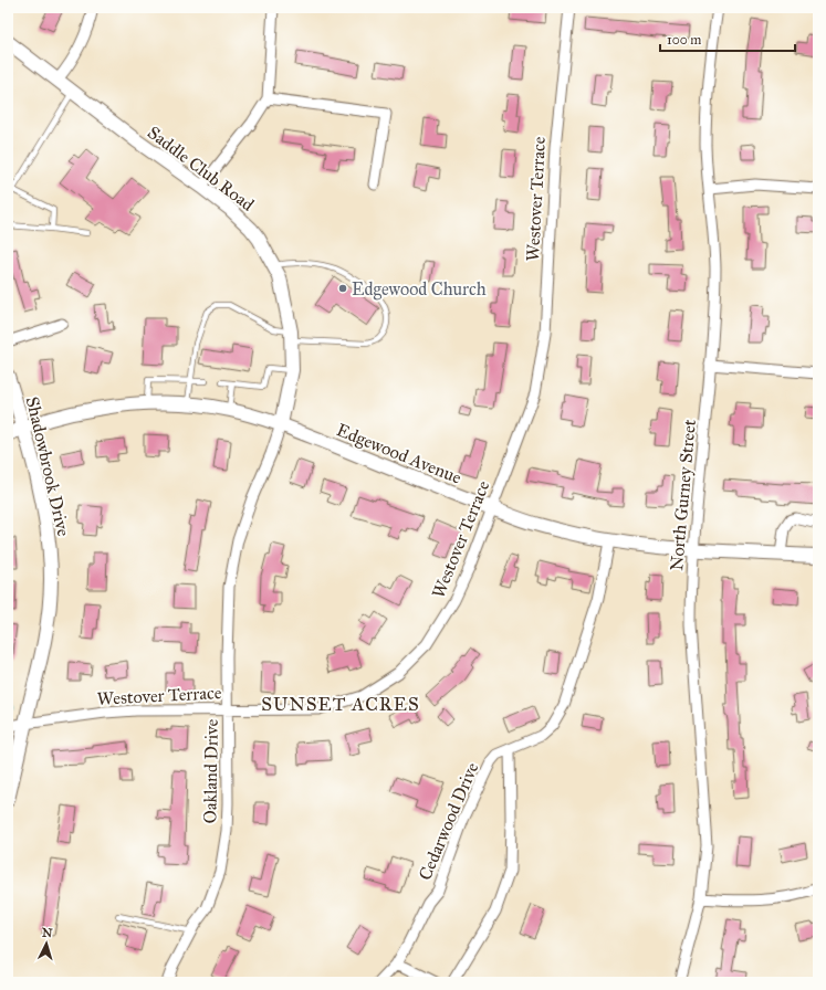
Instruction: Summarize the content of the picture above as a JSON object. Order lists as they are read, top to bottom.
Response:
{
  "streets": {
    "street": [
      "Saddle Club Road",
      "Westover Terrace",
      "Edgewood Avenue",
      "Shadowbrook Drive",
      "North Gurney Street",
      "Oakland Drive",
      "Cedarwood Drive"
    ]
  },
  "crossings": [
    ["Saddle Club Road", "Edgewood Avenue"],
    ["Saddle Club Road", "Oakland Drive"],
    ["Westover Terrace", "Edgewood Avenue"],
    ["Westover Terrace", "Shadowbrook Drive"],
    ["Westover Terrace", "Oakland Drive"],
    ["Edgewood Avenue", "Shadowbrook Drive"],
    ["Edgewood Avenue", "North Gurney Street"],
    ["Edgewood Avenue", "Oakland Drive"],
    ["Edgewood Avenue", "Cedarwood Drive"]
  ],
  "districts": ["SUNSET ACRES"],
  "places": ["Edgewood Church"],
  "scale_bar": "100 m",
  "north": "top"
}
